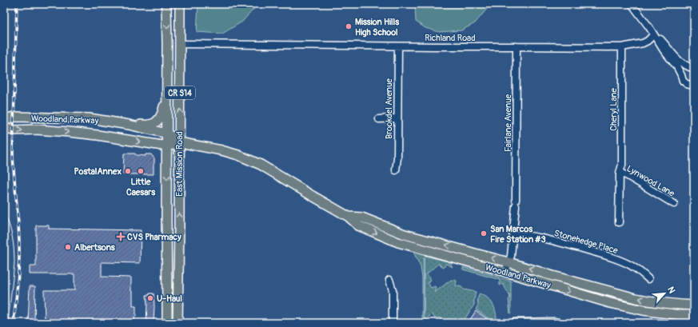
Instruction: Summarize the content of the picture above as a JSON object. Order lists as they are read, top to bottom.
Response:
{
  "streets": {
    "main road": ["CR S14", "Woodland Parkway", "East Mission Road"],
    "street": [
      "Richland Road",
      "Brookdel Avenue",
      "Cheryl Lane",
      "Fairlane Avenue",
      "Lynwood Lane",
      "Stonehedge Place"
    ]
  },
  "crossings": [
    ["Richland Road", "Brookdel Avenue"],
    ["Richland Road", "Cheryl Lane"],
    ["Richland Road", "Fairlane Avenue"],
    ["Richland Road", "East Mission Road"],
    ["Cheryl Lane", "Lynwood Lane"],
    ["Woodland Parkway", "Fairlane Avenue"],
    ["Woodland Parkway", "East Mission Road"],
    ["Fairlane Avenue", "Stonehedge Place"]
  ],
  "places": {
    "other": [
      "Mission Hills High School",
      "PostalAnnex",
      "Little Caesars",
      "San Marcos Fire Station #3",
      "Albertsons",
      "U-Haul"
    ],
    "health": ["CVS Pharmacy"]
  },
  "north": "top right"
}
